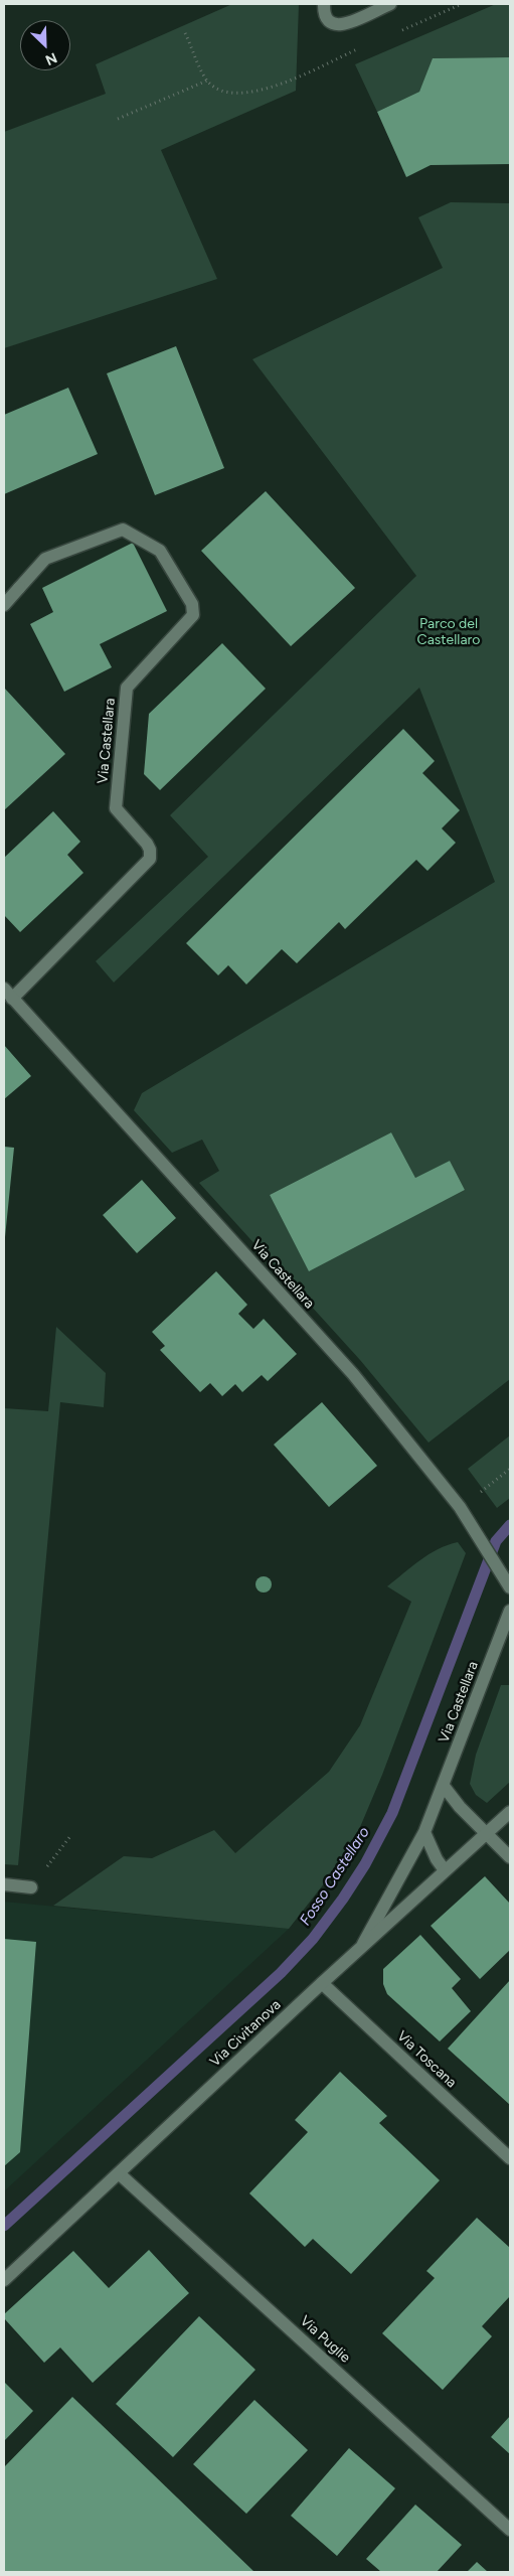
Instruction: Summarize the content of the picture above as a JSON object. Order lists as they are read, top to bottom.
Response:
{
  "streets": {
    "street": [
      "Via Castellara",
      "Via Civitanova",
      "Via Toscana",
      "Via Puglie"
    ]
  },
  "crossings": [
    ["Via Castellara", "Via Civitanova"],
    ["Via Civitanova", "Via Toscana"],
    ["Via Civitanova", "Via Puglie"]
  ],
  "water": ["Fosso Castellaro"],
  "parks": ["Parco del Castellaro"],
  "north": "bottom right"
}
